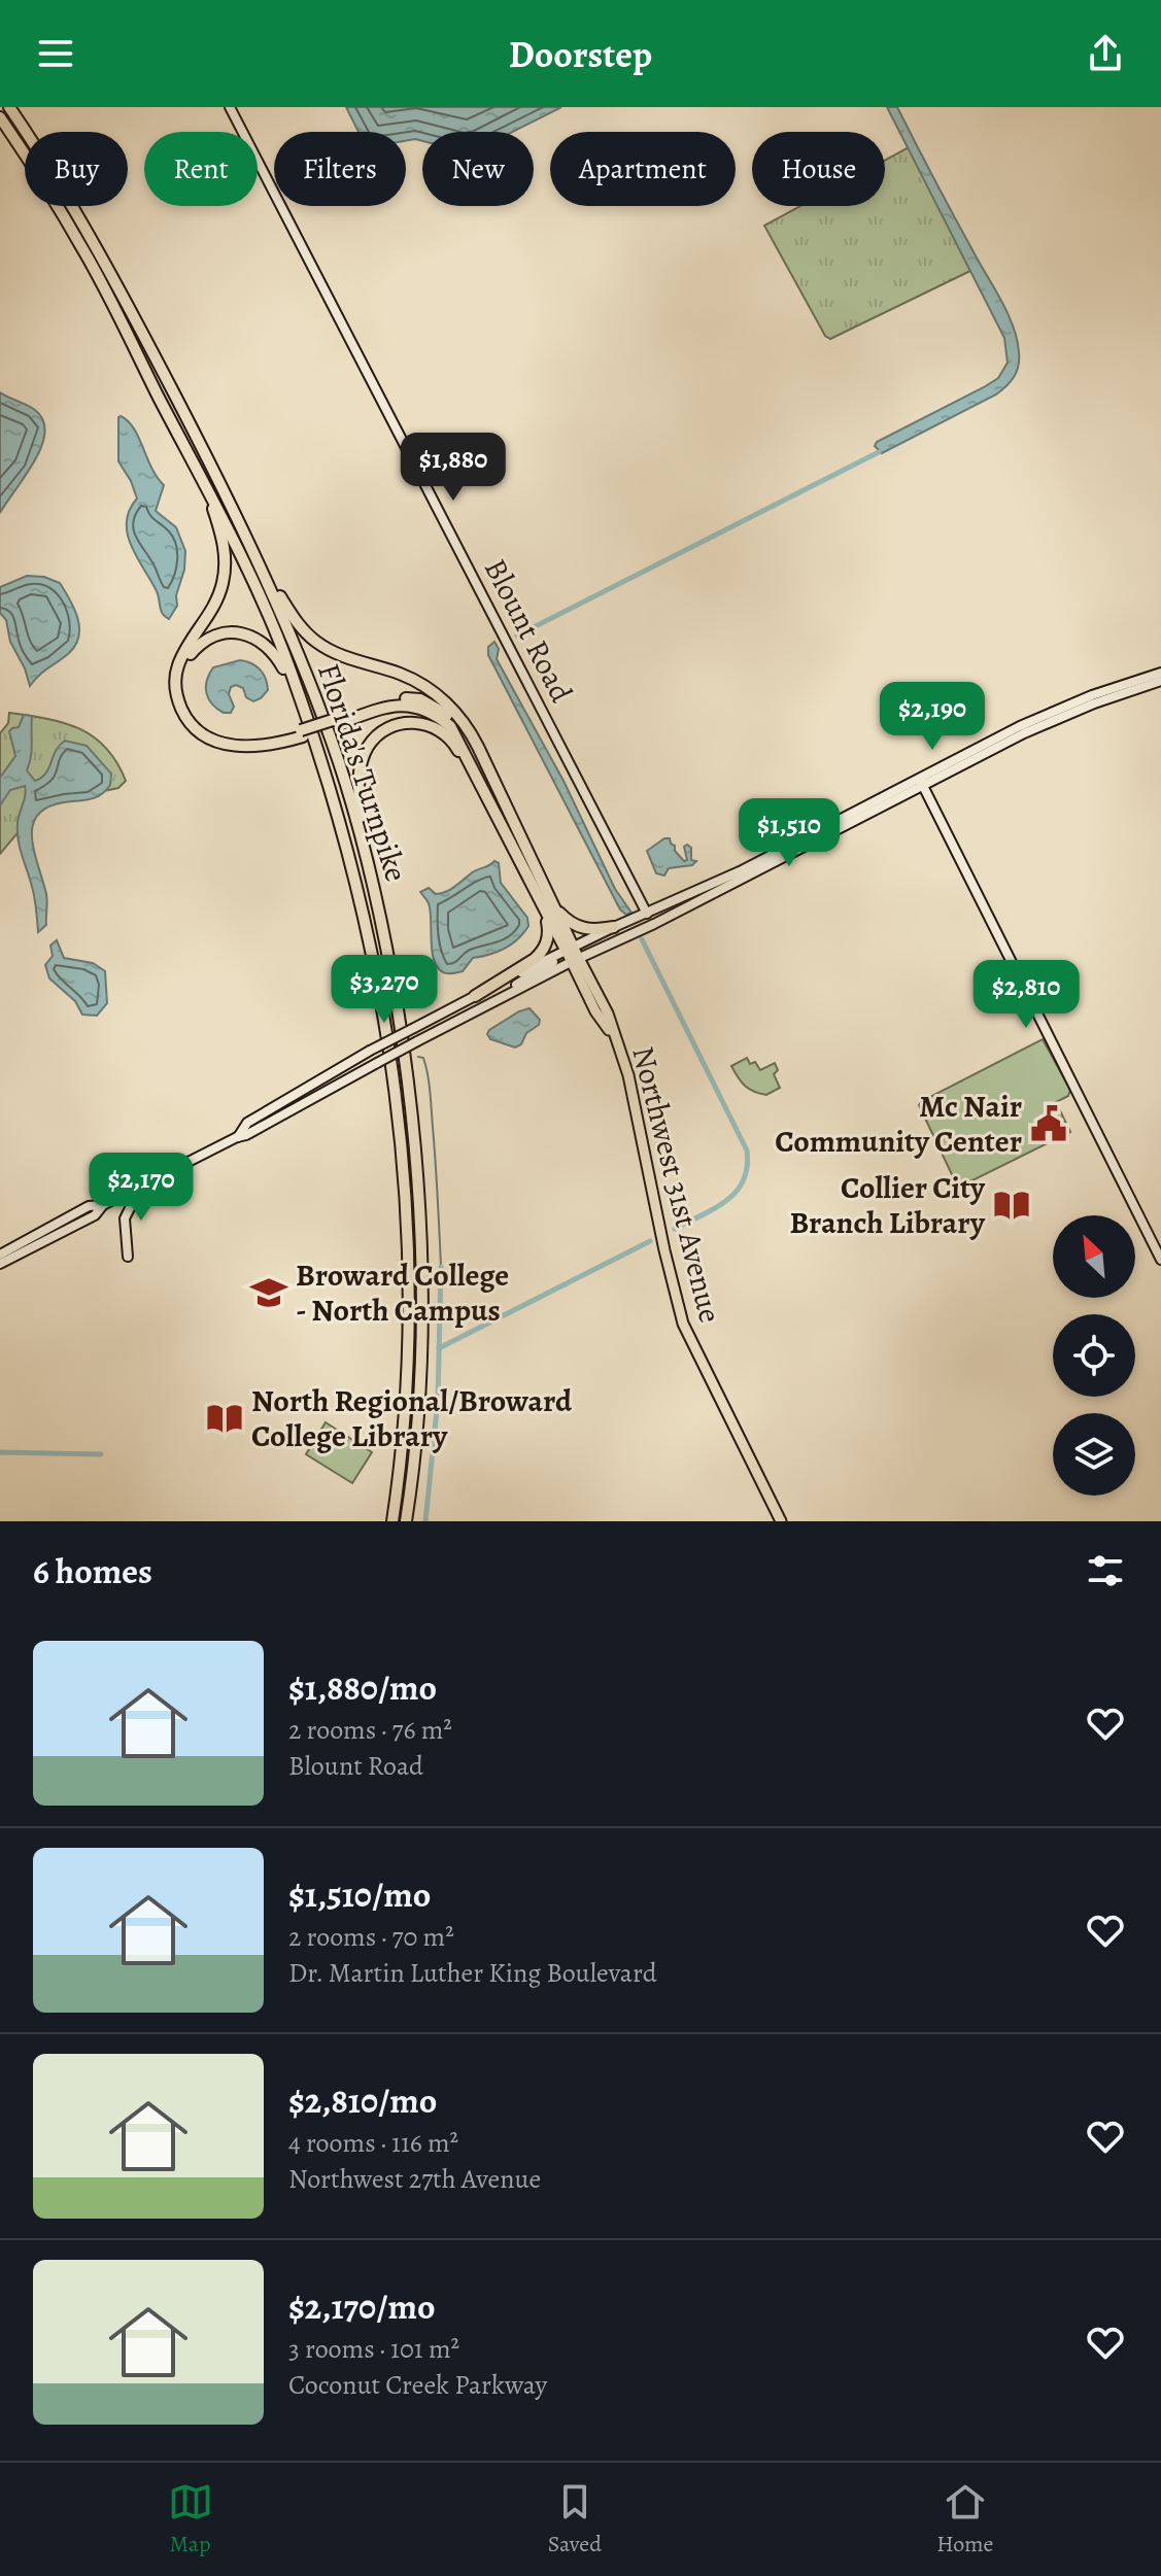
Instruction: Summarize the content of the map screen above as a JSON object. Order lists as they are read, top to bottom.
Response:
{
  "streets": {
    "highway": ["Florida's Turnpike"],
    "main road": ["Blount Road", "Northwest 31st Avenue"]
  },
  "places": {
    "public building": ["Mc Nair Community Center"],
    "library": ["Collier City Branch Library", "North Regional/Broward College Library"],
    "school or university": ["Broward College - North Campus"]
  },
  "north": "top left",
  "page": {
    "header": "Doorstep",
    "chip": [
      "Buy",
      "Rent",
      "Filters",
      "New",
      "Apartment",
      "House"
    ],
    "price": [
      "$1,880",
      "$2,190",
      "$1,510",
      "$3,270",
      "$2,810",
      "$2,170"
    ],
    "heading": "6 homes",
    "list": [
      {
        "name": "$1,880/mo",
        "note": "2 rooms · 76 m² · Blount Road"
      },
      {
        "name": "$1,510/mo",
        "note": "2 rooms · 70 m² · Dr. Martin Luther King Boulevard"
      },
      {
        "name": "$2,810/mo",
        "note": "4 rooms · 116 m² · Northwest 27th Avenue"
      },
      {
        "name": "$2,170/mo",
        "note": "3 rooms · 101 m² · Coconut Creek Parkway"
      }
    ],
    "tabs": ["Map", "Saved", "Home"]
  }
}
